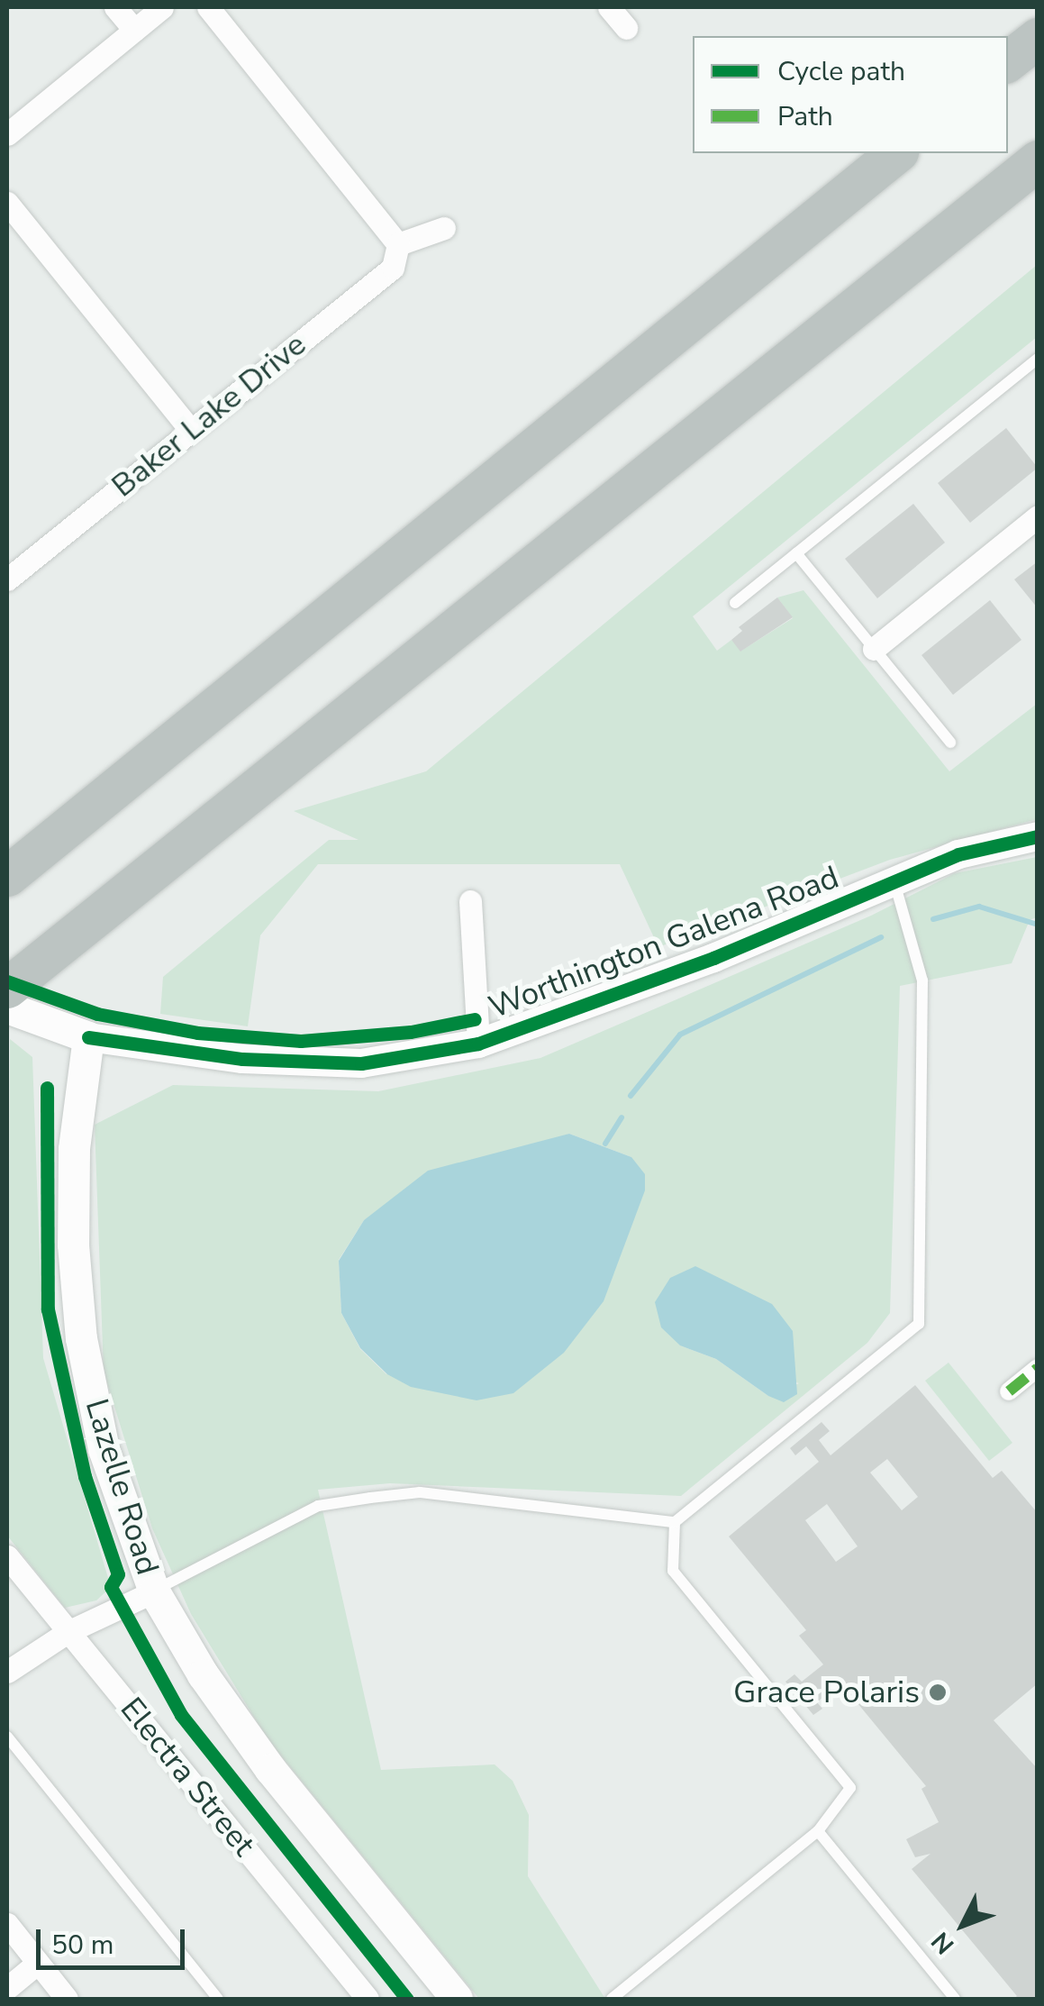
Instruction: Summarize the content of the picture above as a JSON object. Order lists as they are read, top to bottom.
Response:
{
  "streets": {
    "main road": ["Worthington Galena Road", "Lazelle Road"],
    "street": ["Baker Lake Drive", "Electra Street"]
  },
  "crossings": [
    ["Worthington Galena Road", "Lazelle Road"]
  ],
  "places": ["Grace Polaris"],
  "legend": ["Cycle path", "Path"],
  "scale_bar": "50 m",
  "north": "bottom left"
}
